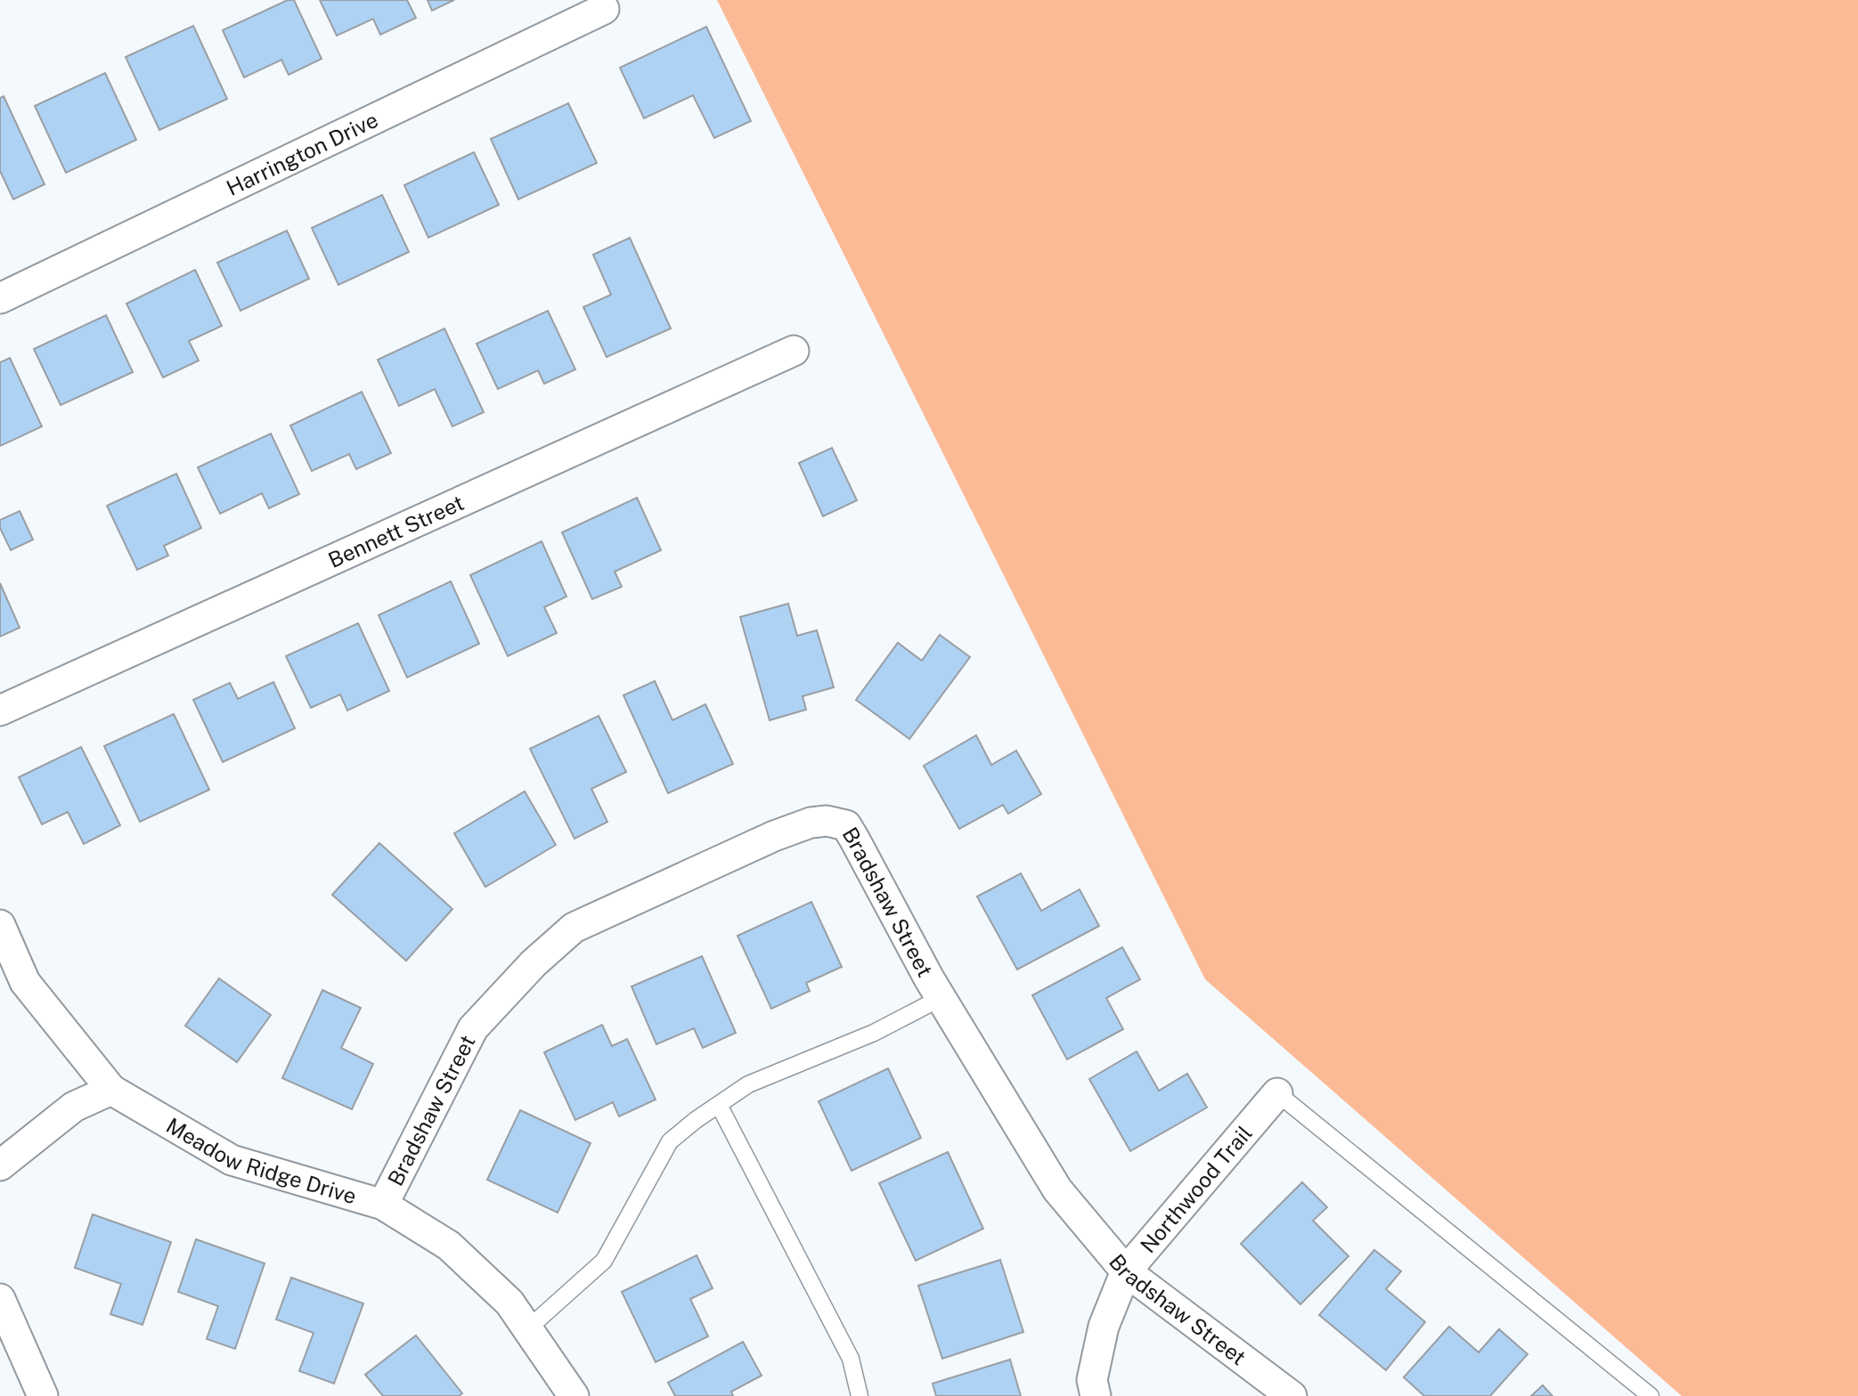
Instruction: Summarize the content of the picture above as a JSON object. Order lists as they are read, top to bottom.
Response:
{
  "streets": {
    "street": [
      "Harrington Drive",
      "Bennett Street",
      "Bradshaw Street",
      "Meadow Ridge Drive",
      "Northwood Trail"
    ]
  },
  "crossings": [
    ["Bradshaw Street", "Meadow Ridge Drive"],
    ["Bradshaw Street", "Northwood Trail"]
  ]
}
